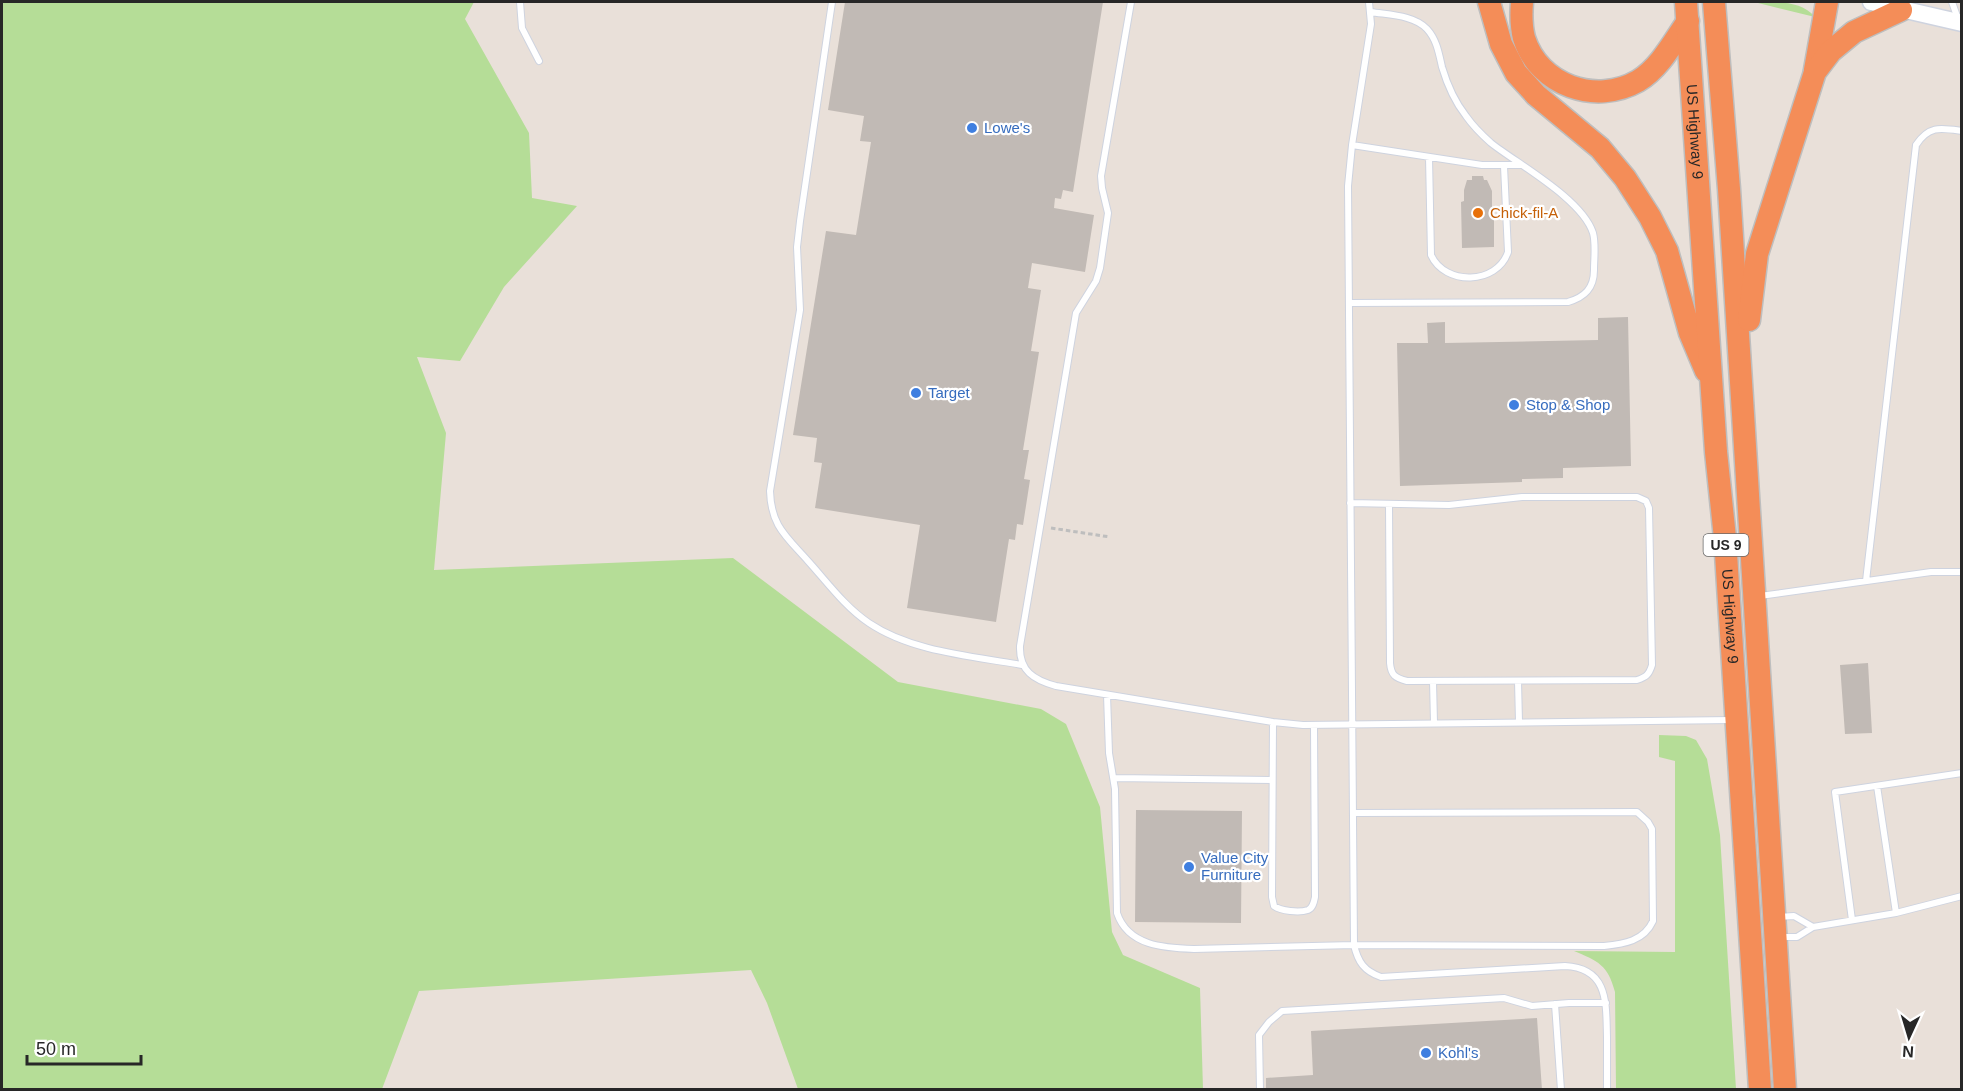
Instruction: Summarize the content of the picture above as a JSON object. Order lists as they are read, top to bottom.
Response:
{
  "streets": {
    "highway": ["US Highway 9", "US 9"]
  },
  "places": [
    "Lowe's",
    "Chick-fil-A",
    "Target",
    "Stop & Shop",
    "Value City Furniture",
    "Kohl's"
  ],
  "scale_bar": "50 m",
  "north": "bottom"
}
